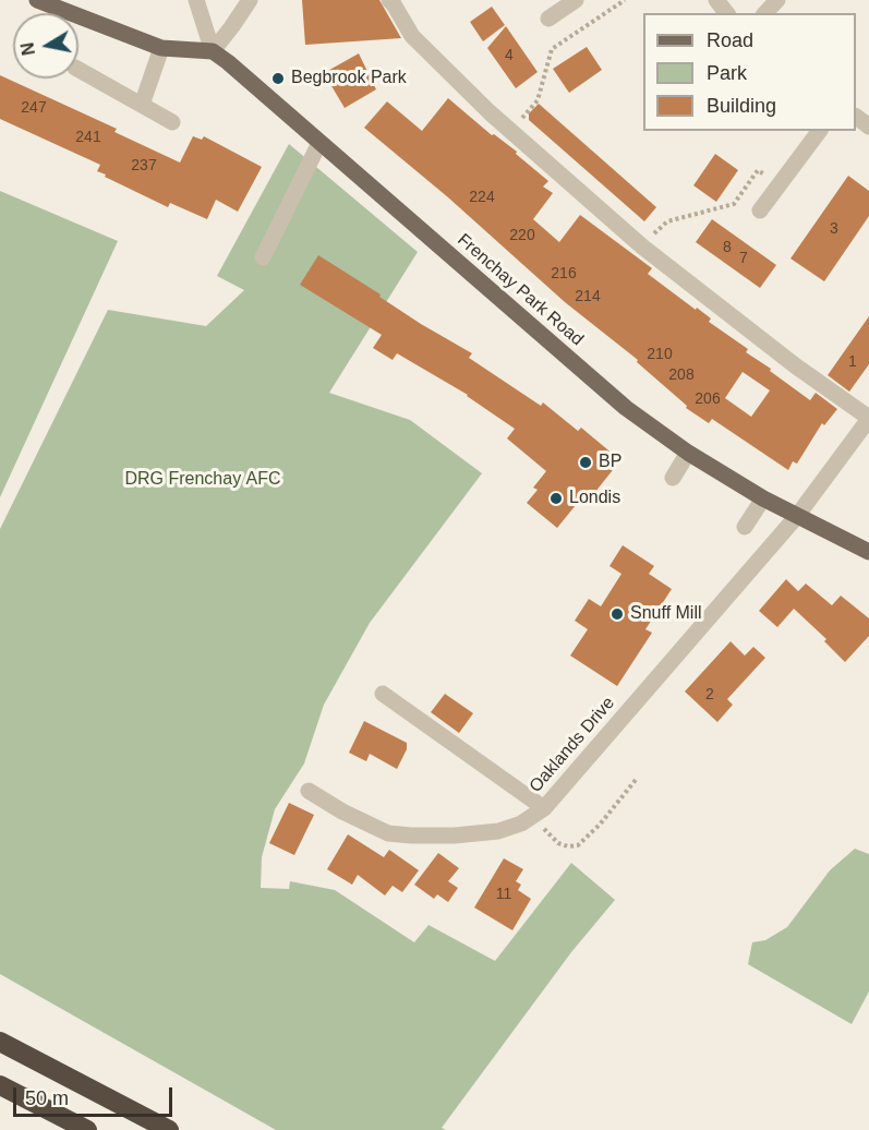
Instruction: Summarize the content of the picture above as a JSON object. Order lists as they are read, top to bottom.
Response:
{
  "streets": {
    "main road": ["Frenchay Park Road"],
    "street": ["Oaklands Drive"]
  },
  "crossings": [
    ["Frenchay Park Road", "Oaklands Drive"]
  ],
  "parks": ["DRG Frenchay AFC"],
  "places": [
    "Begbrook Park",
    "BP",
    "Londis",
    "Snuff Mill"
  ],
  "house_numbers": [
    "4",
    "247",
    "241",
    "237",
    "224",
    "3",
    "220",
    "8",
    "7",
    "216",
    "214",
    "210",
    "1",
    "208",
    "206",
    "2",
    "11"
  ],
  "legend": ["Road", "Park", "Building"],
  "scale_bar": "50 m",
  "north": "left"
}
